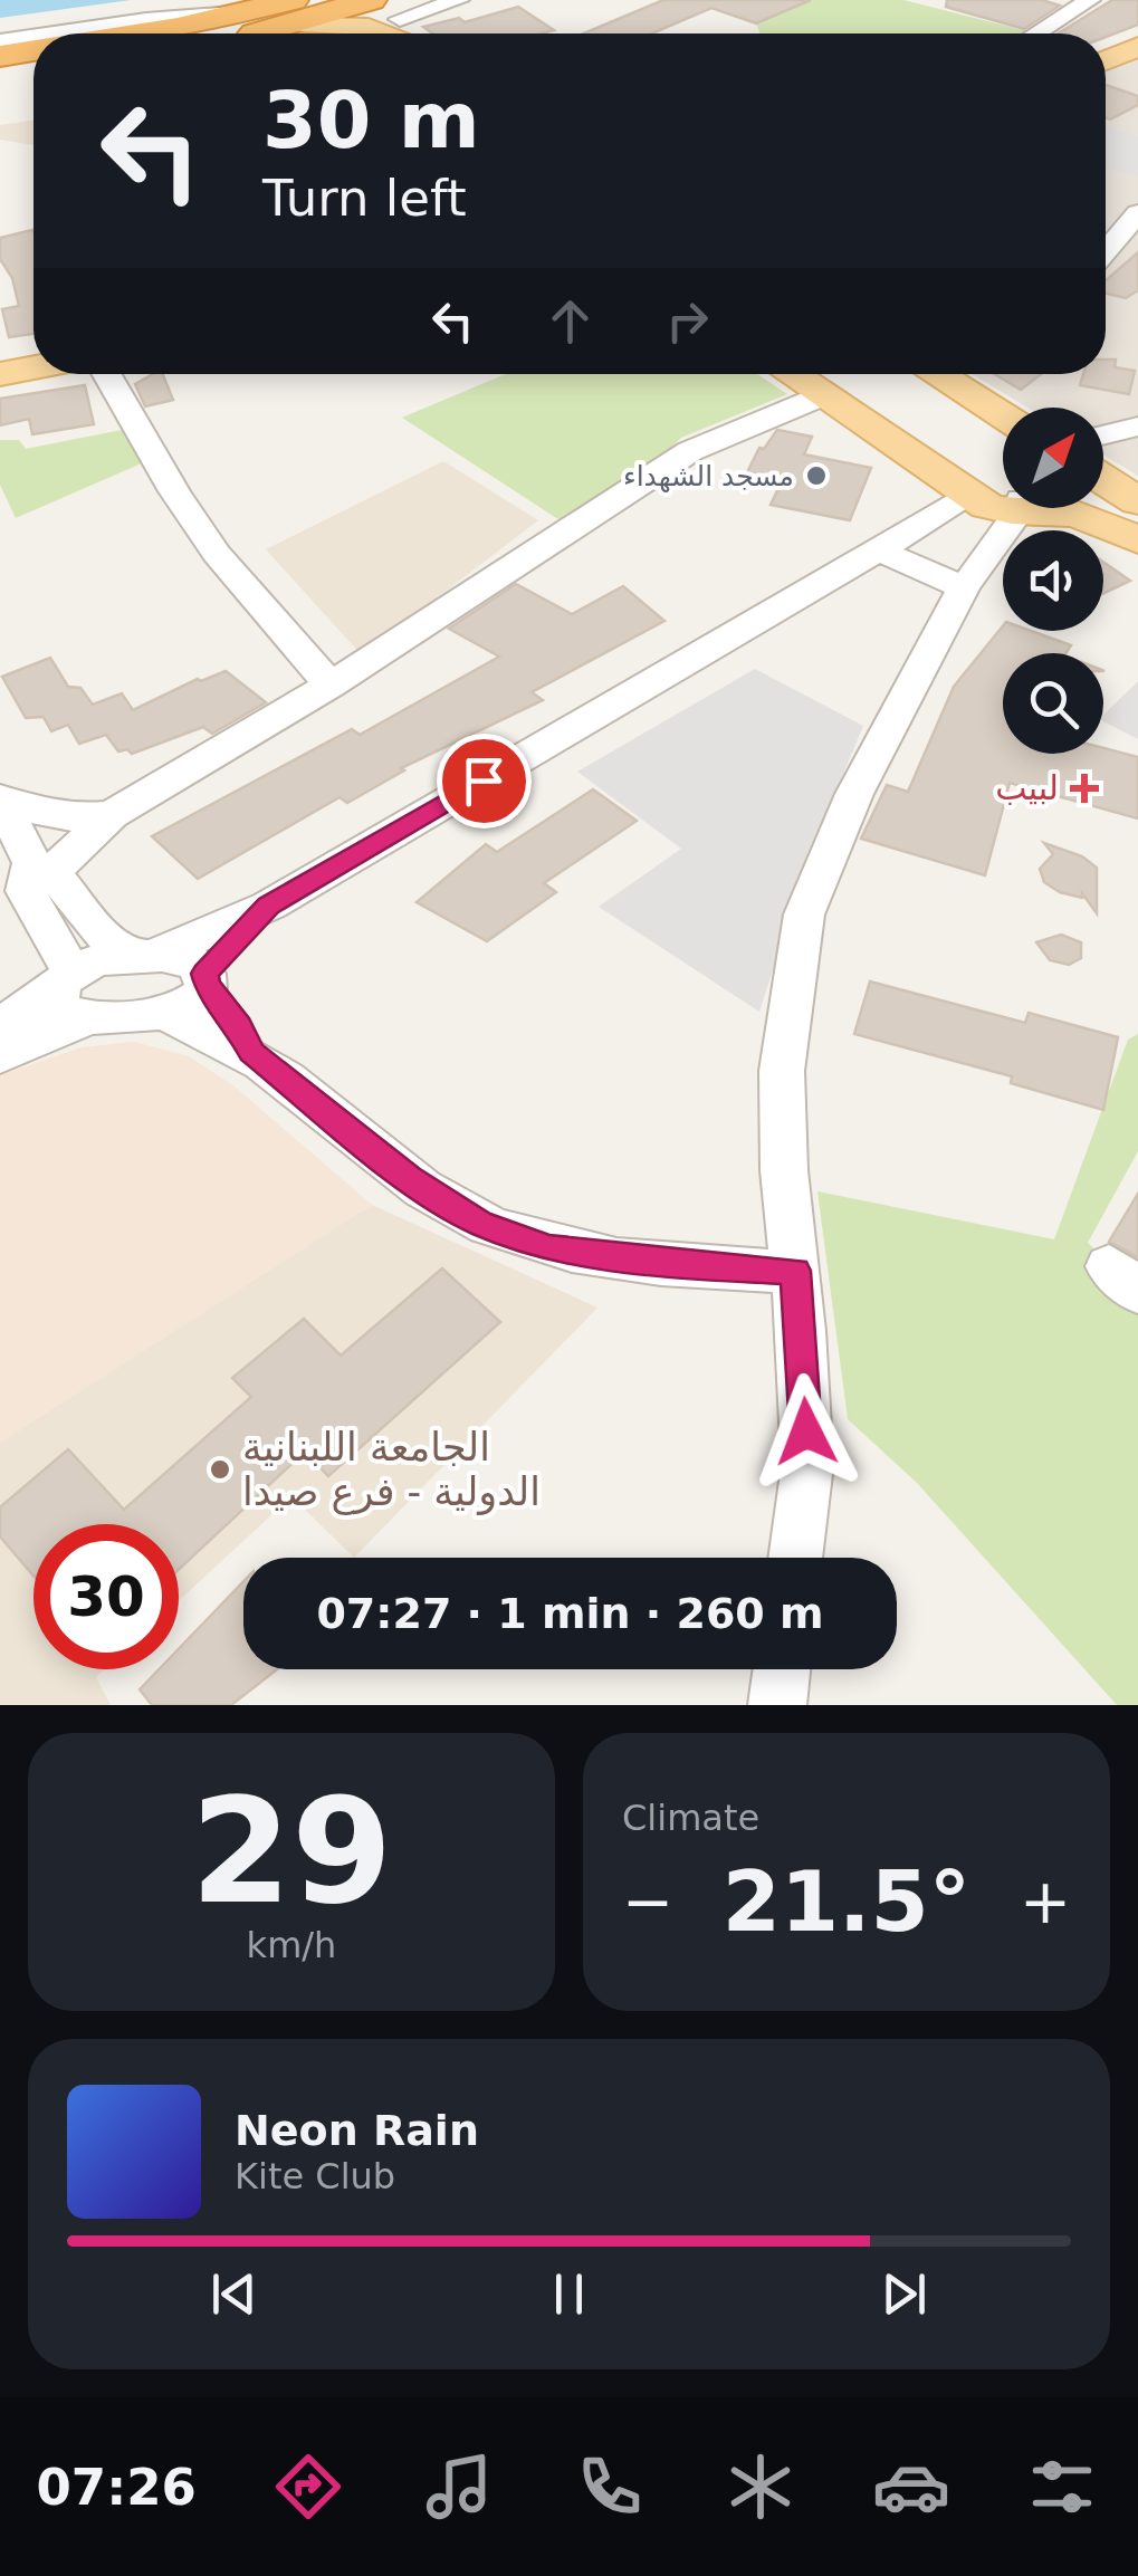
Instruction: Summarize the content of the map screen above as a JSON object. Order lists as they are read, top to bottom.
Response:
{
  "places": {
    "other": ["مسجد الشهداء", "الجامعة اللبنانية الدولية - فرع صيدا"],
    "health": ["لبيب"]
  },
  "north": "top right",
  "page": {
    "turn": ["30 m", "Turn left"],
    "limit": "30",
    "trip": "07:27 · 1 min · 260 m",
    "tile": [
      ["29", "km/h"],
      "Climate"
    ],
    "heat": ["−", "21.5°", "+"],
    "song": ["Neon Rain", "Kite Club"],
    "tabs": "07:26"
  }
}
